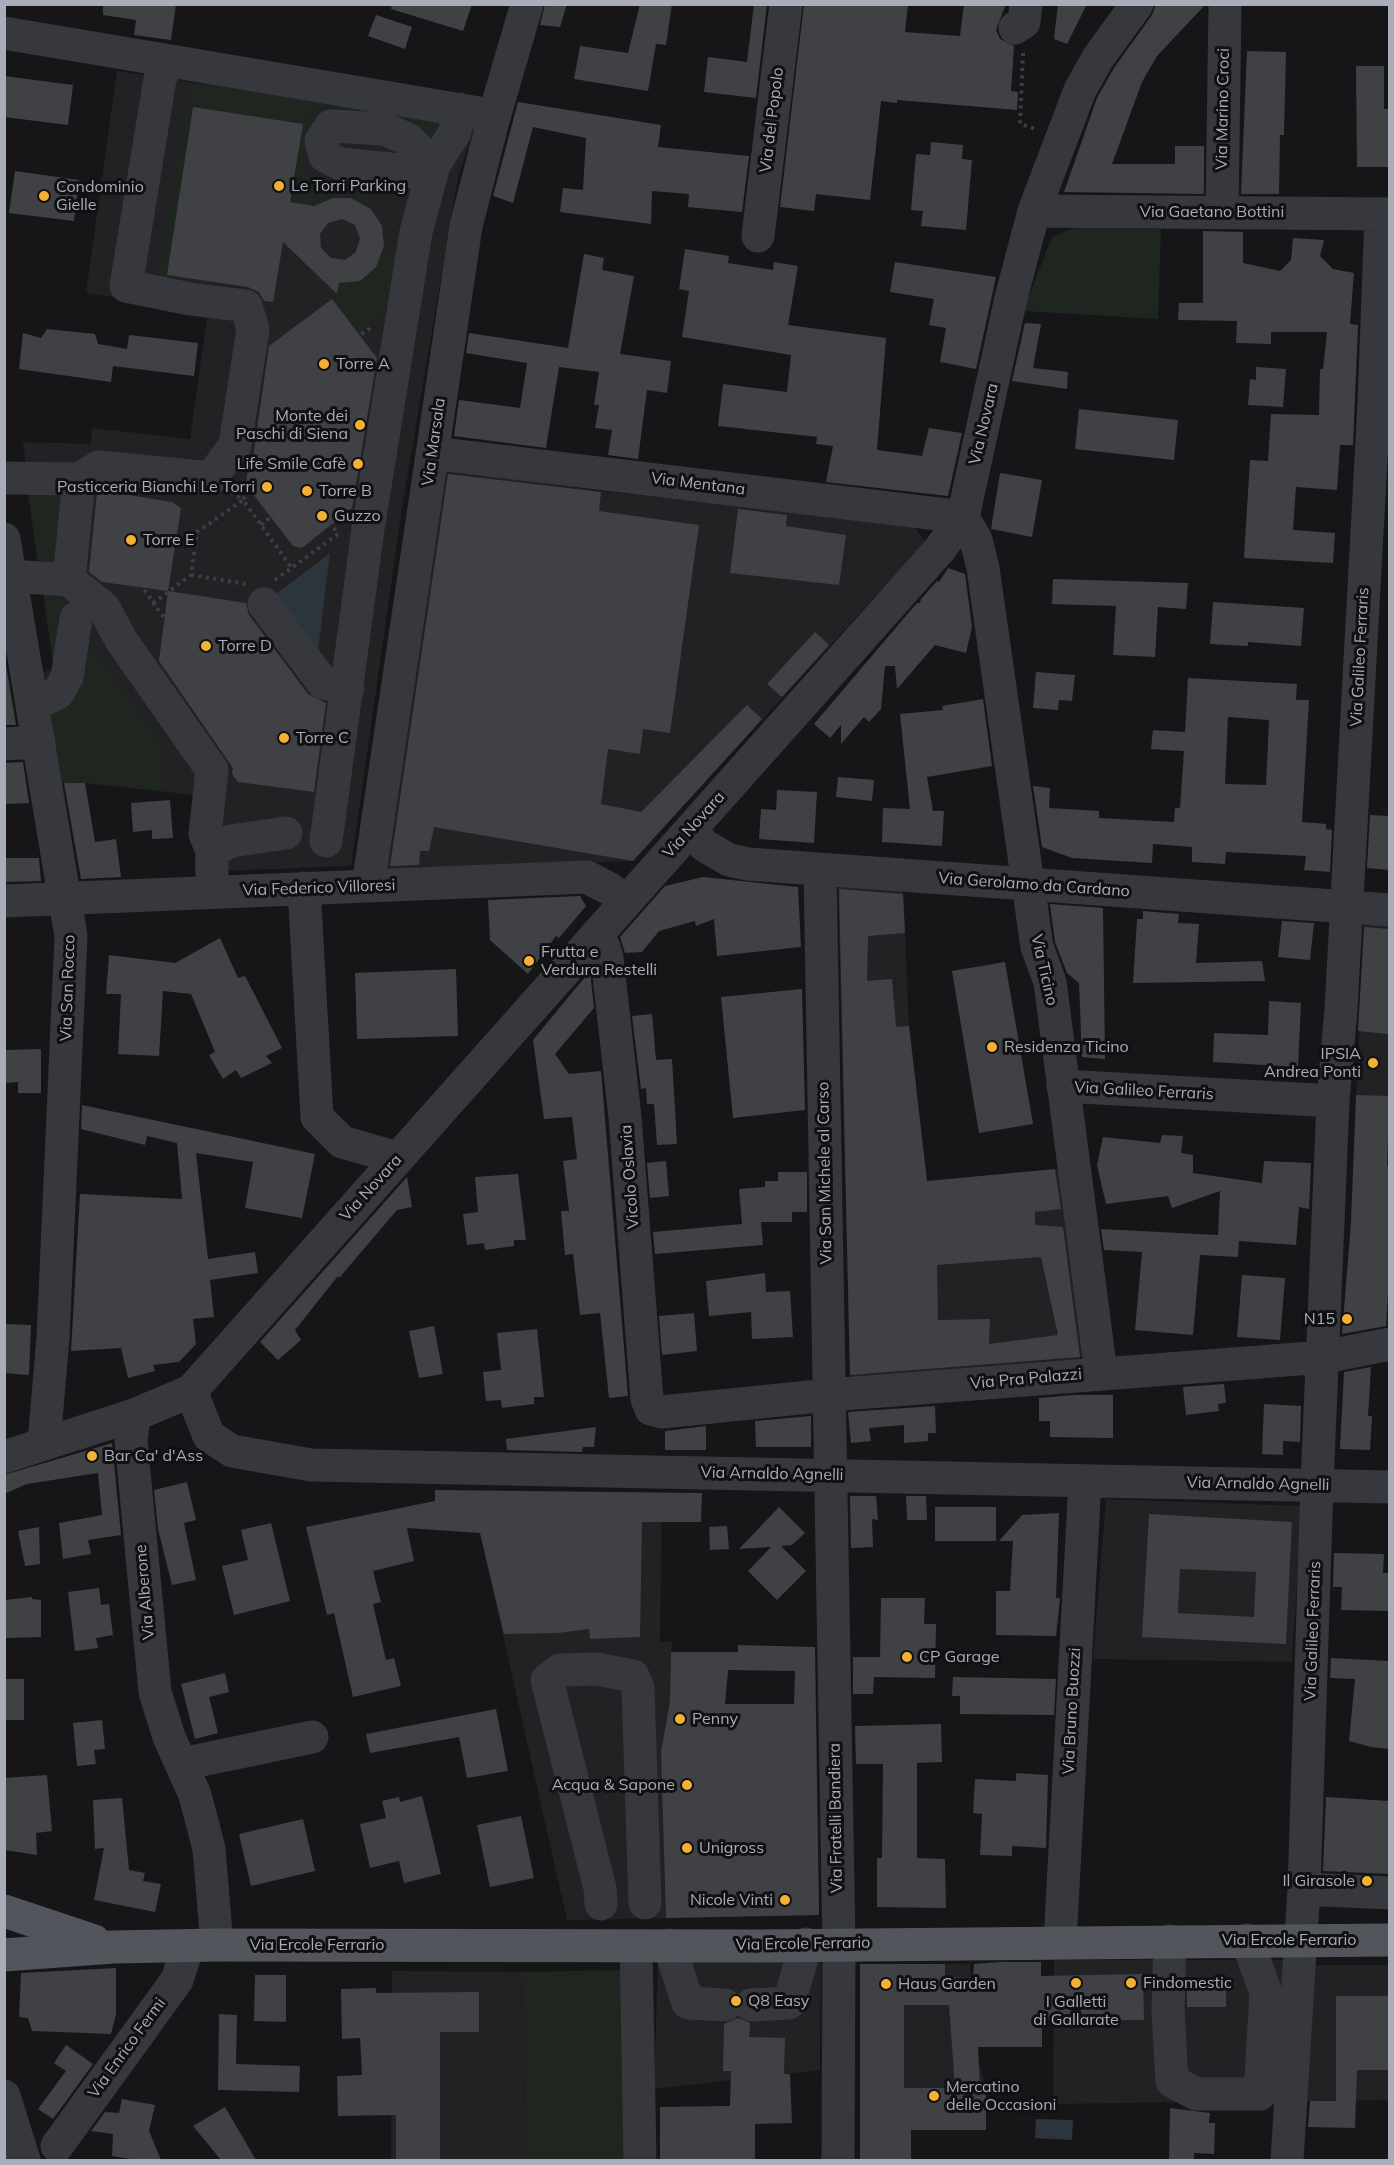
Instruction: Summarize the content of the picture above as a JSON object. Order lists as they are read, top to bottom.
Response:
{
  "streets": {
    "main road": ["Via Ercole Ferrario"],
    "street": [
      "Via Marino Croci",
      "Via del Popolo",
      "Via Gaetano Bottini",
      "Via Novara",
      "Via Marsala",
      "Via Mentana",
      "Via Galileo Ferraris",
      "Via Gerolamo da Cardano",
      "Via Federico Villoresi",
      "Via Ticino",
      "Via San Rocco",
      "Via San Michele al Carso",
      "Vicolo Oslavia",
      "Via Pra Palazzi",
      "Via Arnaldo Agnelli",
      "Via Alberone",
      "Via Bruno Buozzi",
      "Via Fratelli Bandiera",
      "Via Enrico Fermi"
    ]
  },
  "crossings": [
    ["Via Marino Croci", "Via Gaetano Bottini"],
    ["Via Gaetano Bottini", "Via Novara"],
    ["Via Gaetano Bottini", "Via Galileo Ferraris"],
    ["Via Novara", "Via Mentana"],
    ["Via Novara", "Via Gerolamo da Cardano"],
    ["Via Novara", "Via Federico Villoresi"],
    ["Via Novara", "Via Ticino"],
    ["Via Novara", "Via San Rocco"],
    ["Via Novara", "Vicolo Oslavia"],
    ["Via Novara", "Via Arnaldo Agnelli"],
    ["Via Novara", "Via Alberone"],
    ["Via Marsala", "Via Mentana"],
    ["Via Marsala", "Via Federico Villoresi"],
    ["Via Mentana", "Via Ticino"],
    ["Via Galileo Ferraris", "Via Gerolamo da Cardano"],
    ["Via Galileo Ferraris", "Via Ticino"],
    ["Via Galileo Ferraris", "Via Pra Palazzi"],
    ["Via Galileo Ferraris", "Via Arnaldo Agnelli"],
    ["Via Galileo Ferraris", "Via Ercole Ferrario"],
    ["Via Gerolamo da Cardano", "Via Ticino"],
    ["Via Gerolamo da Cardano", "Via San Michele al Carso"],
    ["Via Federico Villoresi", "Via San Rocco"],
    ["Via Ticino", "Via Pra Palazzi"],
    ["Via San Michele al Carso", "Via Pra Palazzi"],
    ["Via San Michele al Carso", "Via Arnaldo Agnelli"],
    ["Via San Michele al Carso", "Via Fratelli Bandiera"],
    ["Vicolo Oslavia", "Via Pra Palazzi"],
    ["Via Arnaldo Agnelli", "Via Bruno Buozzi"],
    ["Via Arnaldo Agnelli", "Via Fratelli Bandiera"],
    ["Via Alberone", "Via Ercole Ferrario"],
    ["Via Alberone", "Via Enrico Fermi"],
    ["Via Bruno Buozzi", "Via Ercole Ferrario"],
    ["Via Fratelli Bandiera", "Via Ercole Ferrario"],
    ["Via Ercole Ferrario", "Via Enrico Fermi"]
  ],
  "places": [
    "Le Torri Parking",
    "Condominio Gielle",
    "Torre A",
    "Monte dei Paschi di Siena",
    "Life Smile Cafè",
    "Pasticceria Bianchi Le Torri",
    "Torre B",
    "Guzzo",
    "Torre E",
    "Torre D",
    "Torre C",
    "Frutta e Verdura Restelli",
    "Residenza Ticino",
    "IPSIA Andrea Ponti",
    "N15",
    "Bar Ca' d'Ass",
    "CP Garage",
    "Penny",
    "Acqua & Sapone",
    "Unigross",
    "Il Girasole",
    "Nicole Vinti",
    "I Galletti di Gallarate",
    "Findomestic",
    "Haus Garden",
    "Q8 Easy",
    "Mercatino delle Occasioni"
  ]
}
